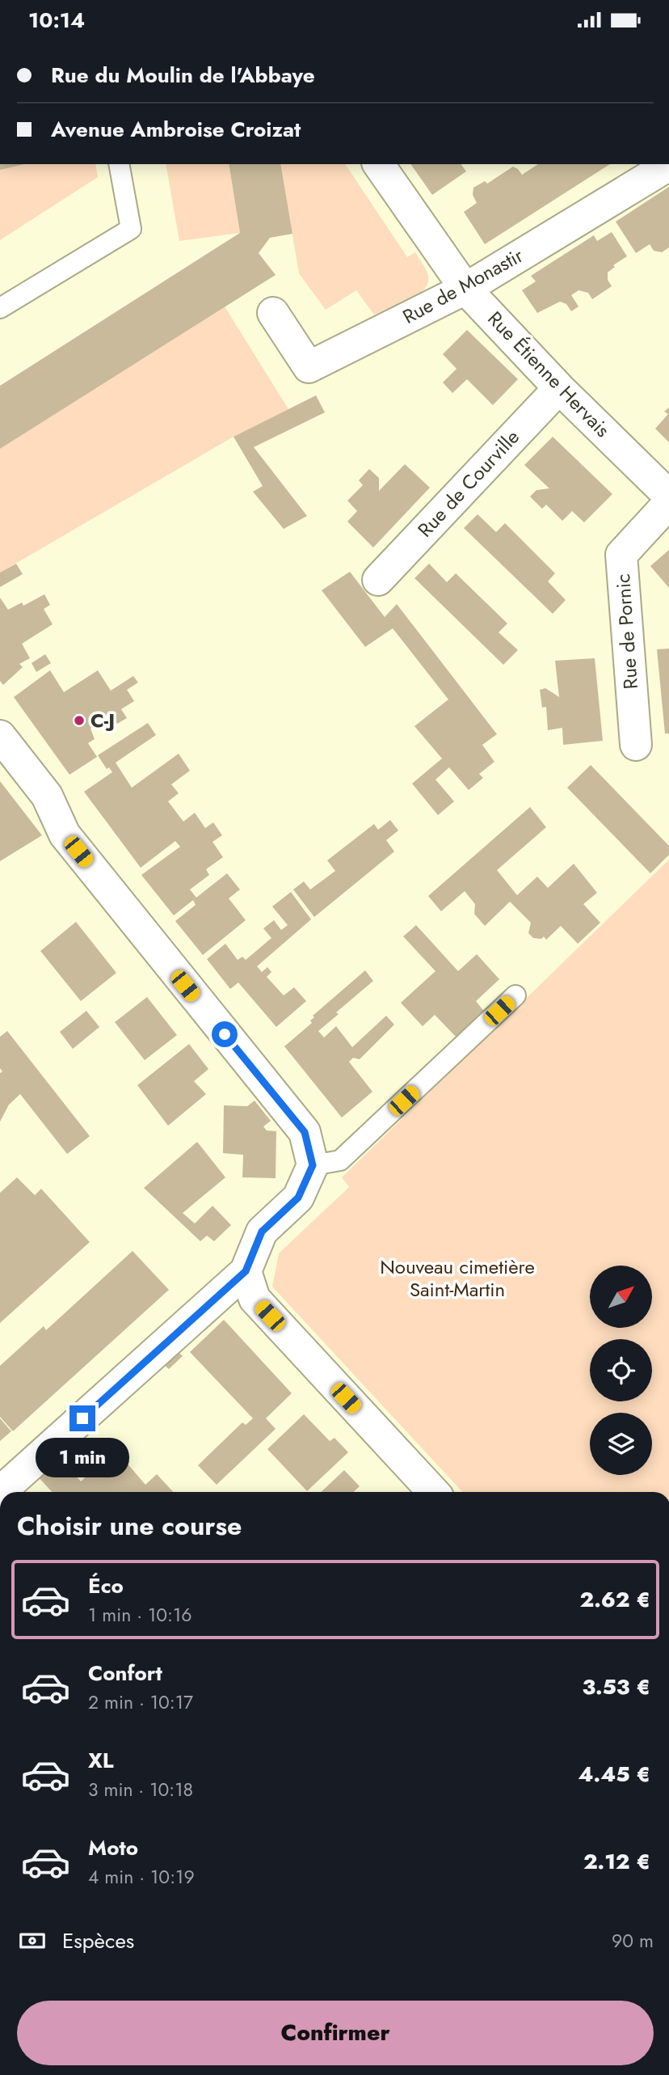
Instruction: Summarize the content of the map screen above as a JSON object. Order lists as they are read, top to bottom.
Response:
{
  "streets": {
    "street": [
      "Rue de Monastir",
      "Rue Étienne Hervais",
      "Rue de Courville",
      "Rue de Pornic"
    ]
  },
  "crossings": [
    ["Rue de Monastir", "Rue Étienne Hervais"],
    ["Rue Étienne Hervais", "Rue de Courville"]
  ],
  "parks": ["Nouveau cimetière Saint-Martin"],
  "places": ["C-J"],
  "north": "top right",
  "page": {
    "status": "10:14",
    "banner": ["Rue du Moulin de l'Abbaye", "Avenue Ambroise Croizat"],
    "bubble": "1 min",
    "heading": "Choisir une course",
    "list": [
      {
        "name": "Éco",
        "note": "1 min · 10:16",
        "value": "2.62 €"
      },
      {
        "name": "Confort",
        "note": "2 min · 10:17",
        "value": "3.53 €"
      },
      {
        "name": "XL",
        "note": "3 min · 10:18",
        "value": "4.45 €"
      },
      {
        "name": "Moto",
        "note": "4 min · 10:19",
        "value": "2.12 €"
      }
    ],
    "pay": ["Espèces", "90 m"],
    "buttons": "Confirmer"
  }
}
